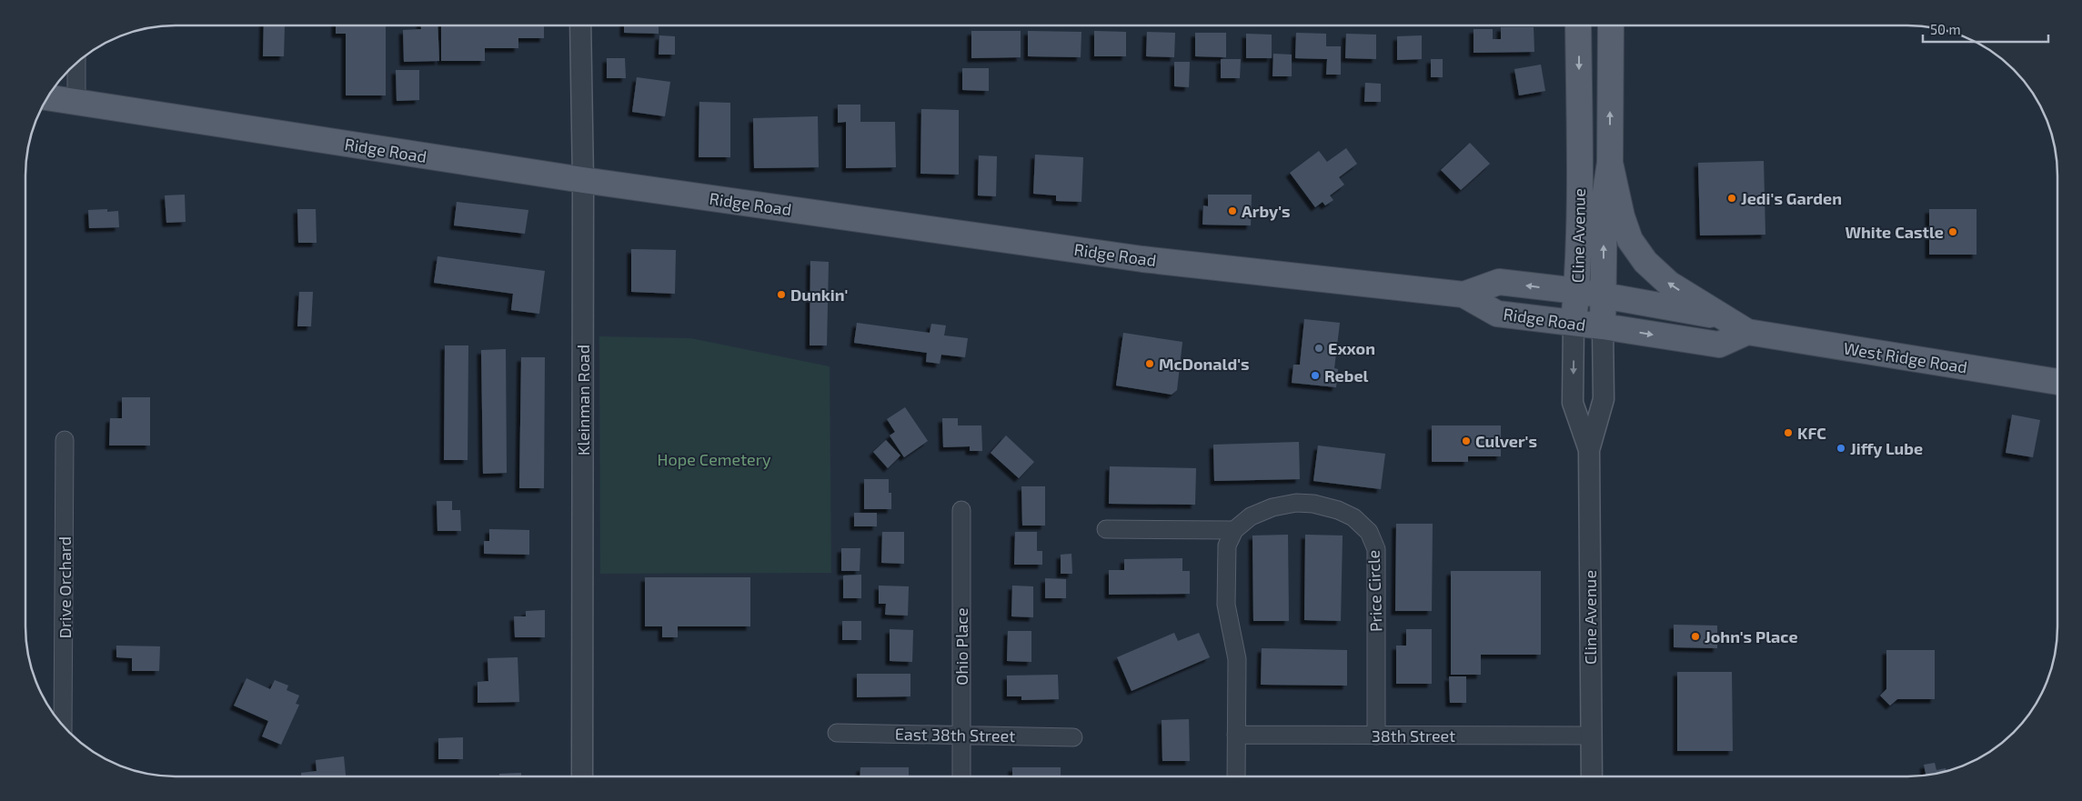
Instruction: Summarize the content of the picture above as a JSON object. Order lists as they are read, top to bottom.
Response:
{
  "streets": {
    "main road": ["Ridge Road", "Cline Avenue", "West Ridge Road"],
    "street": [
      "Kleinman Road",
      "Drive Orchard",
      "Price Circle",
      "Ohio Place",
      "East 38th Street",
      "38th Street"
    ]
  },
  "crossings": [
    ["Ridge Road", "Cline Avenue"],
    ["Ridge Road", "West Ridge Road"],
    ["Ridge Road", "Kleinman Road"],
    ["Cline Avenue", "West Ridge Road"],
    ["Cline Avenue", "38th Street"],
    ["Price Circle", "38th Street"],
    ["Ohio Place", "East 38th Street"]
  ],
  "parks": ["Hope Cemetery"],
  "places": [
    "Jedi's Garden",
    "Arby's",
    "White Castle",
    "Dunkin'",
    "Exxon",
    "McDonald's",
    "Rebel",
    "KFC",
    "Culver's",
    "Jiffy Lube",
    "John's Place"
  ],
  "scale_bar": "50 m"
}
